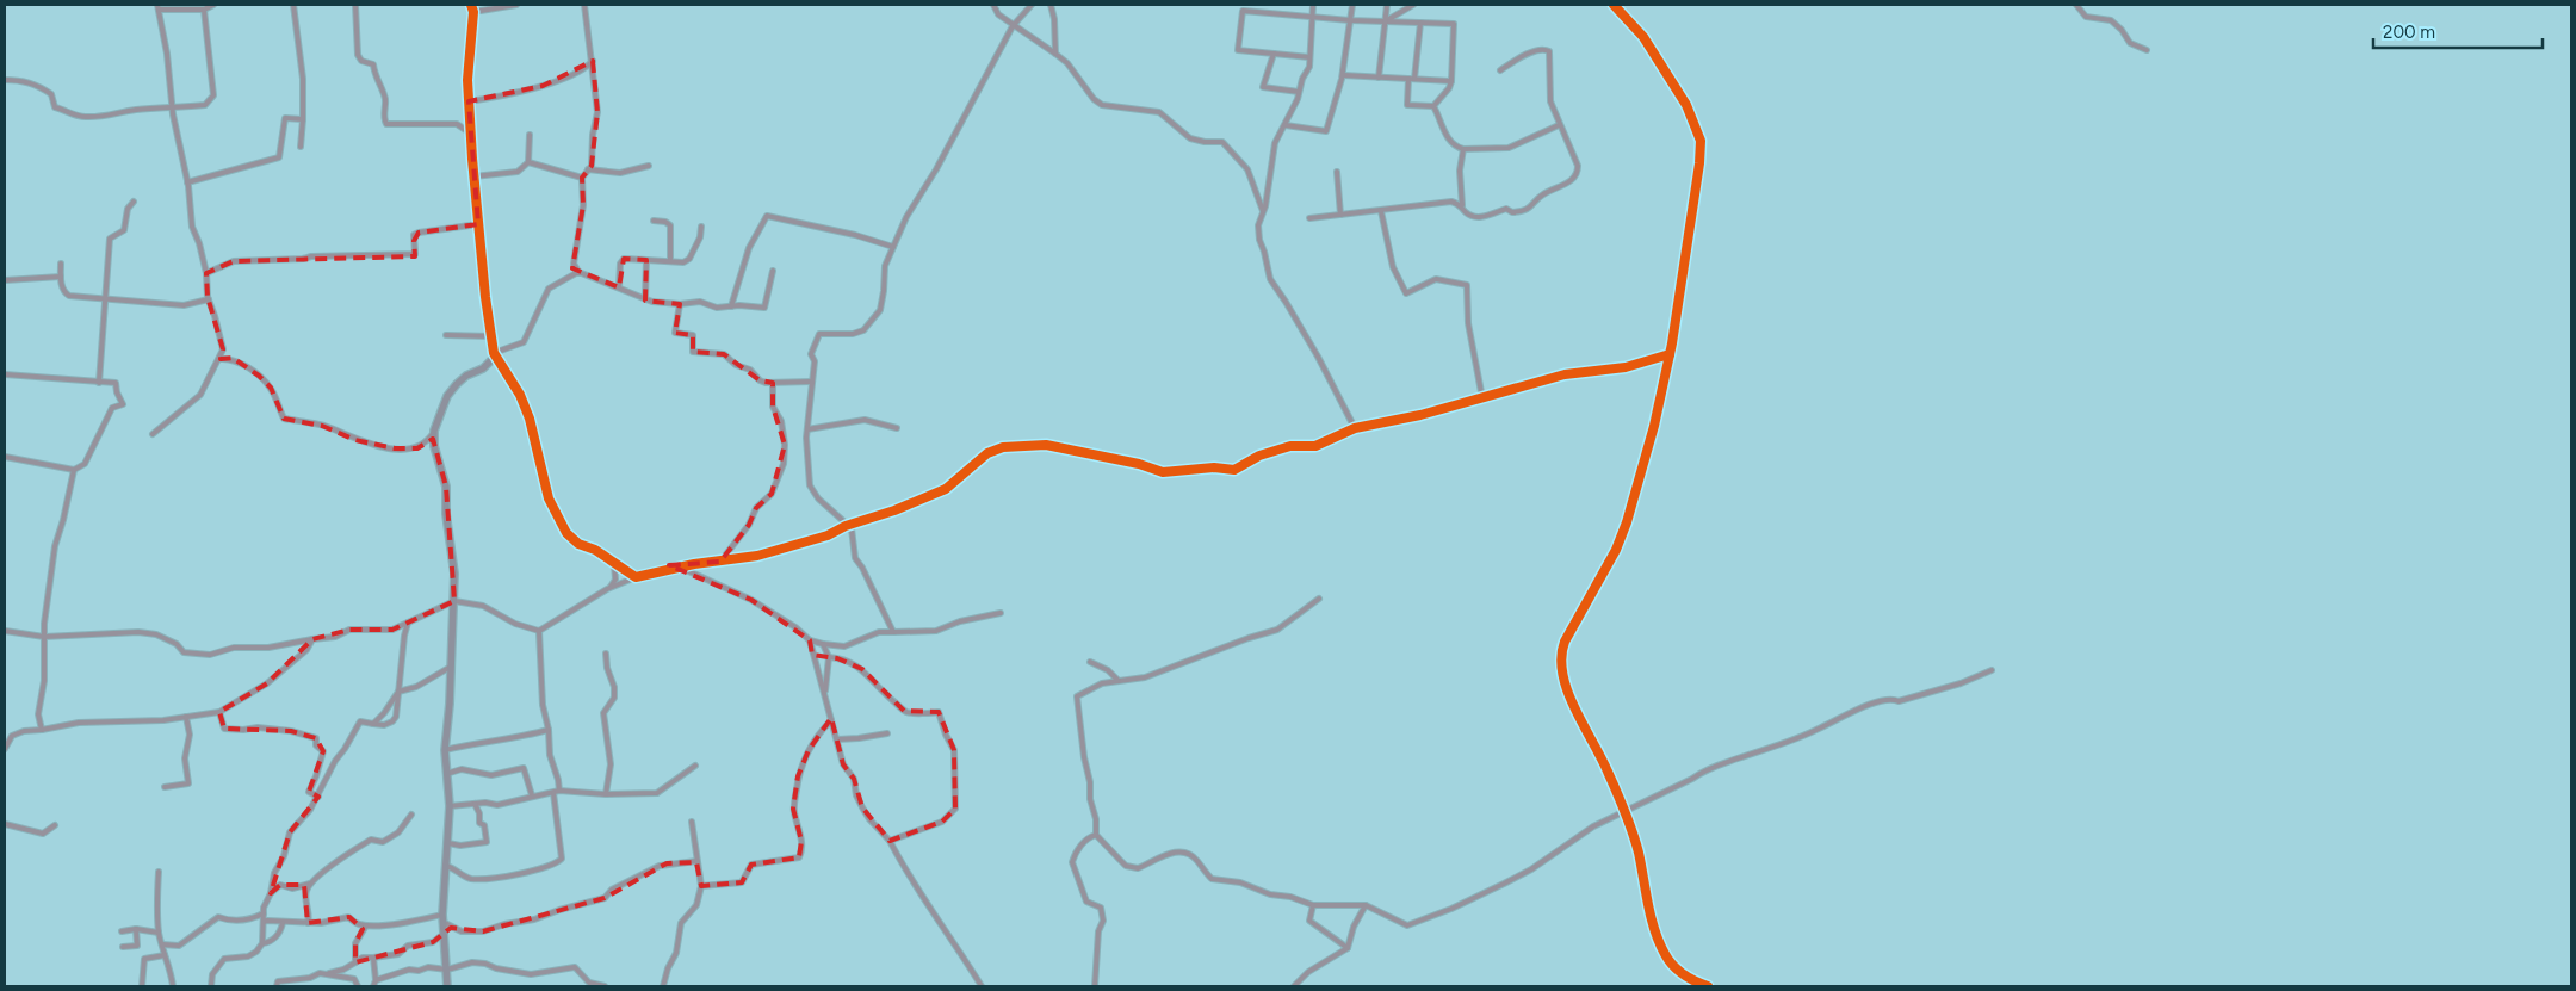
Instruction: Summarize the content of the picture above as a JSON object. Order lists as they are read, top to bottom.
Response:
{
  "scale_bar": "200 m"
}
